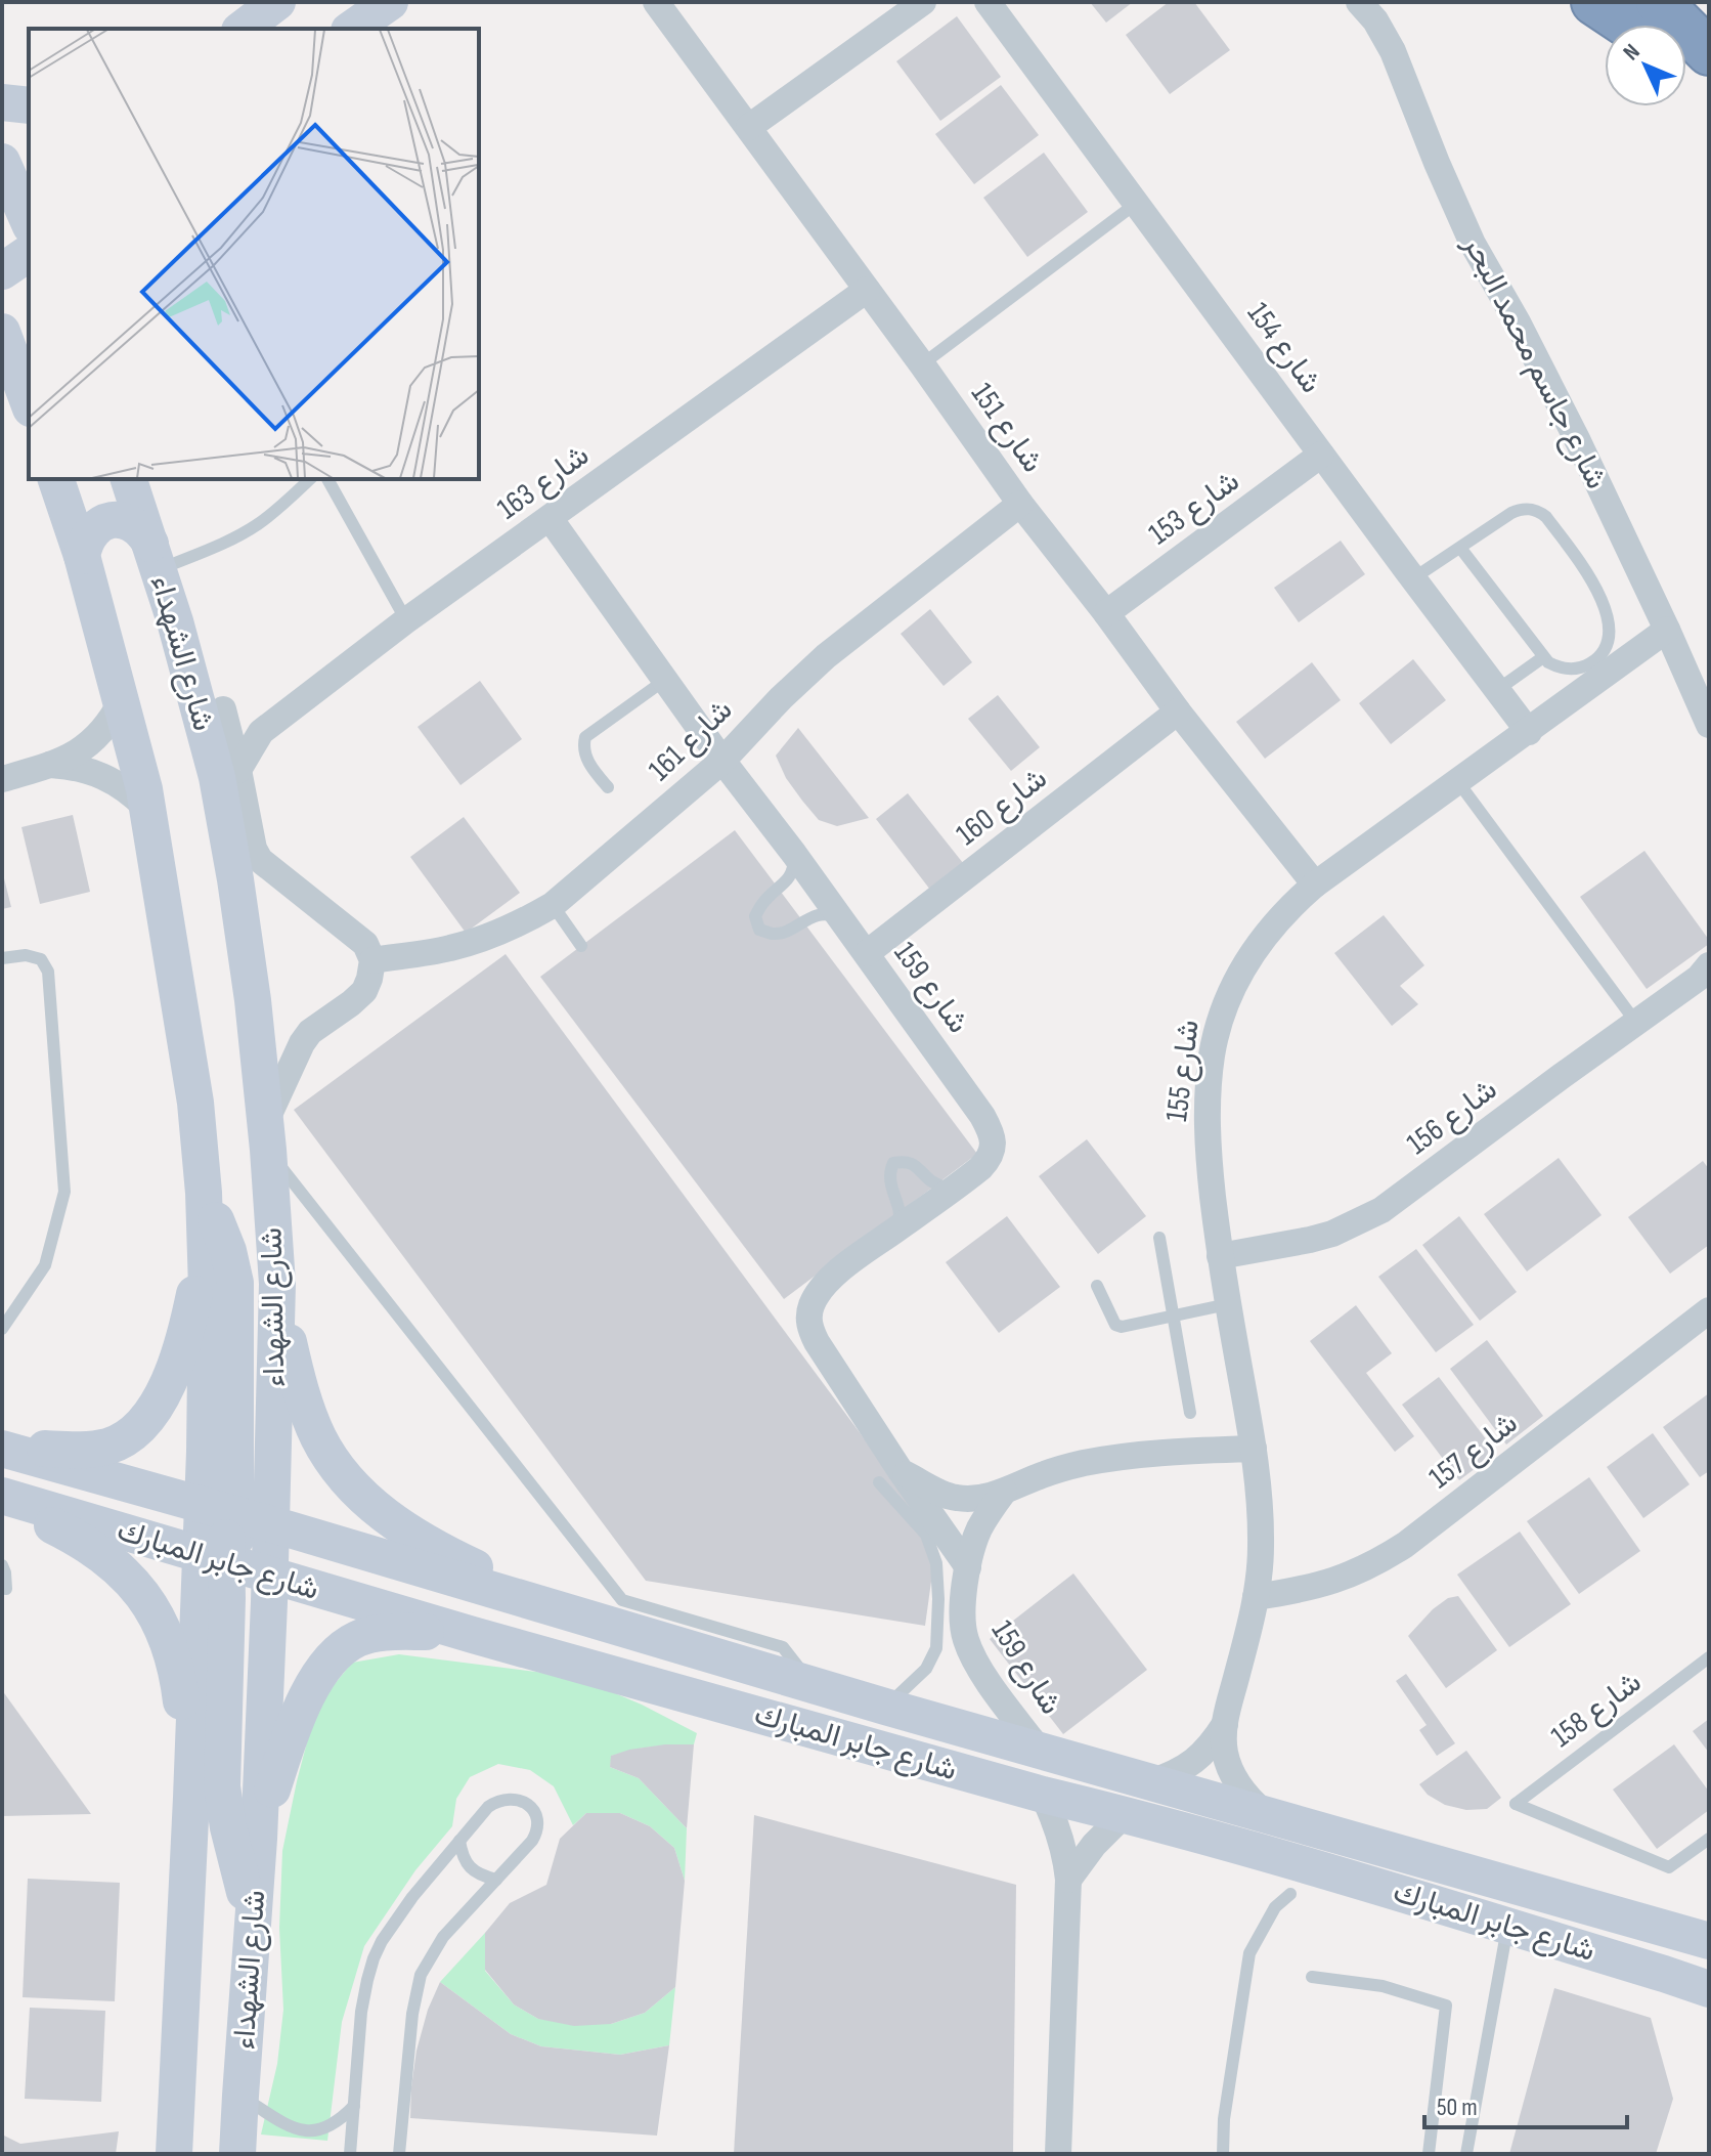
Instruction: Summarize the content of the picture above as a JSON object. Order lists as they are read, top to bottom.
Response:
{
  "streets": {
    "main road": ["شارع الشهداء", "شارع جابر المبارك"],
    "street": [
      "شارع 154",
      "شارع جاسم محمد البحر",
      "شارع 151",
      "شارع 163",
      "شارع 153",
      "شارع 161",
      "شارع 160",
      "شارع 159",
      "شارع 155",
      "شارع 156",
      "شارع 157"
    ],
    "lane": ["شارع 158"]
  },
  "crossings": [
    ["شارع 154", "شارع 153"],
    ["شارع 154", "شارع 155"],
    ["شارع جاسم محمد البحر", "شارع 155"],
    ["شارع 151", "شارع 163"],
    ["شارع 151", "شارع 153"],
    ["شارع 151", "شارع 161"],
    ["شارع 151", "شارع 160"],
    ["شارع 151", "شارع 155"],
    ["شارع 163", "شارع 159"],
    ["شارع الشهداء", "شارع جابر المبارك"],
    ["شارع 161", "شارع 159"],
    ["شارع 160", "شارع 159"],
    ["شارع 159", "شارع 155"],
    ["شارع 159", "شارع جابر المبارك"],
    ["شارع 155", "شارع 156"],
    ["شارع 155", "شارع 157"],
    ["شارع 155", "شارع جابر المبارك"]
  ],
  "scale_bar": "50 m",
  "north": "top left"
}
